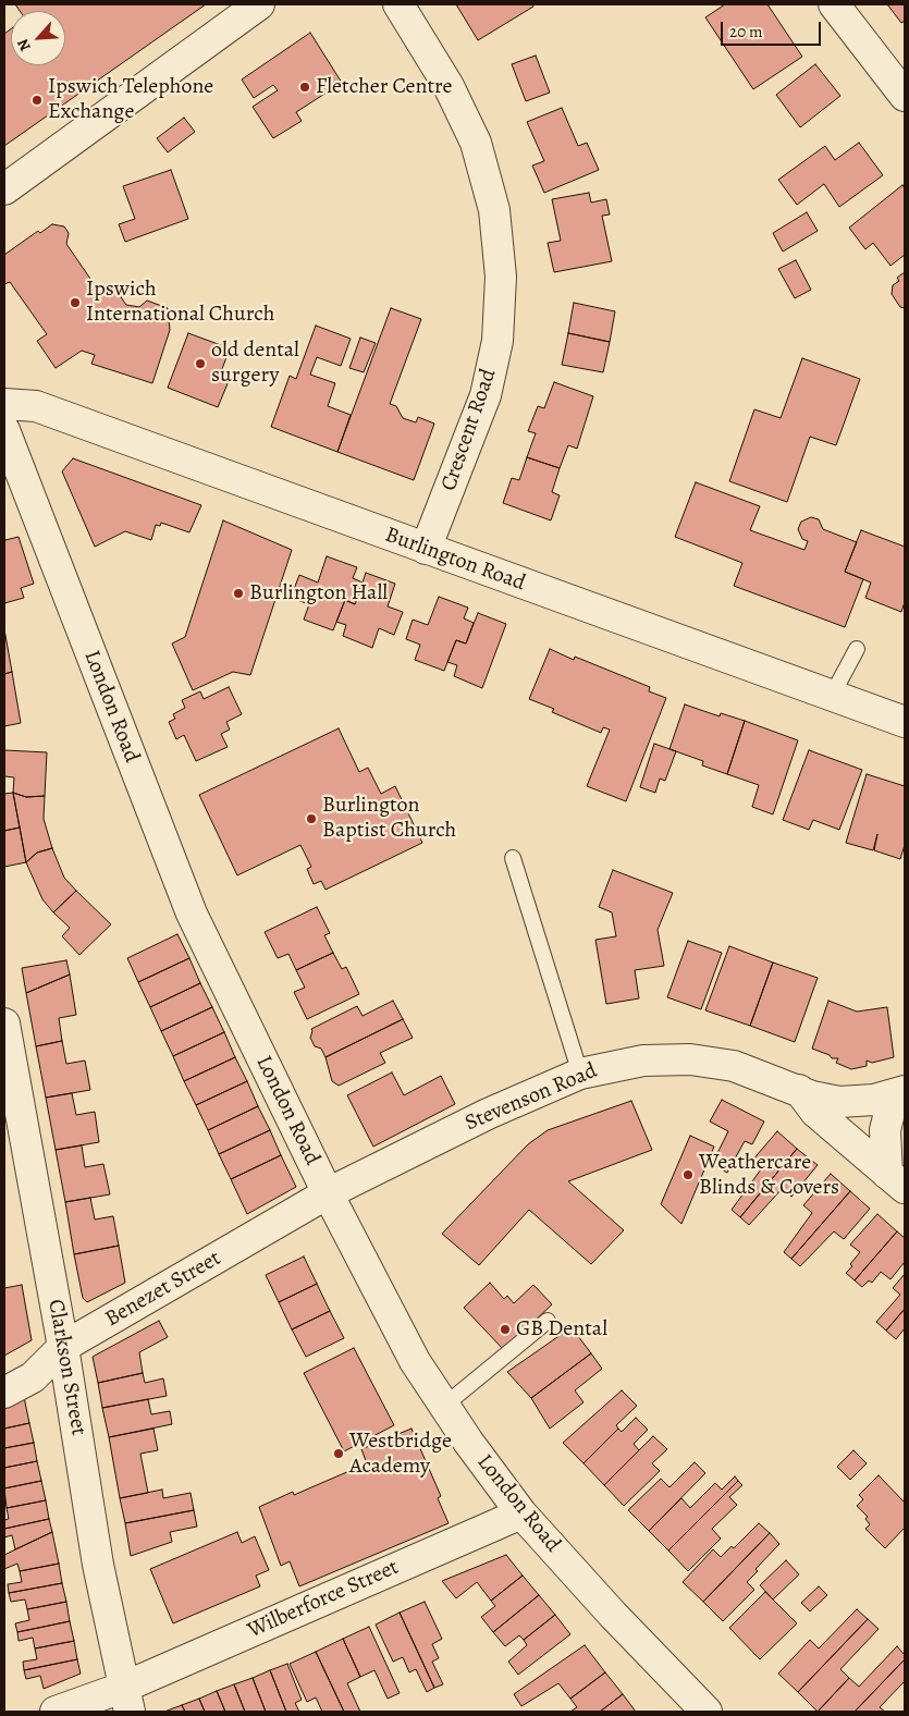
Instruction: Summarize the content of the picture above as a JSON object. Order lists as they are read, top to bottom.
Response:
{
  "streets": {
    "street": [
      "Crescent Road",
      "Burlington Road",
      "London Road",
      "Stevenson Road",
      "Benezet Street",
      "Clarkson Street",
      "Wilberforce Street"
    ]
  },
  "crossings": [
    ["Crescent Road", "Burlington Road"],
    ["London Road", "Stevenson Road"],
    ["London Road", "Benezet Street"],
    ["London Road", "Wilberforce Street"],
    ["Stevenson Road", "Benezet Street"],
    ["Benezet Street", "Clarkson Street"],
    ["Clarkson Street", "Wilberforce Street"]
  ],
  "places": [
    "Fletcher Centre",
    "Ipswich Telephone Exchange",
    "Ipswich International Church",
    "old dental surgery",
    "Burlington Hall",
    "Burlington Baptist Church",
    "Weathercare Blinds & Covers",
    "GB Dental",
    "Westbridge Academy"
  ],
  "scale_bar": "20 m",
  "north": "bottom left"
}
